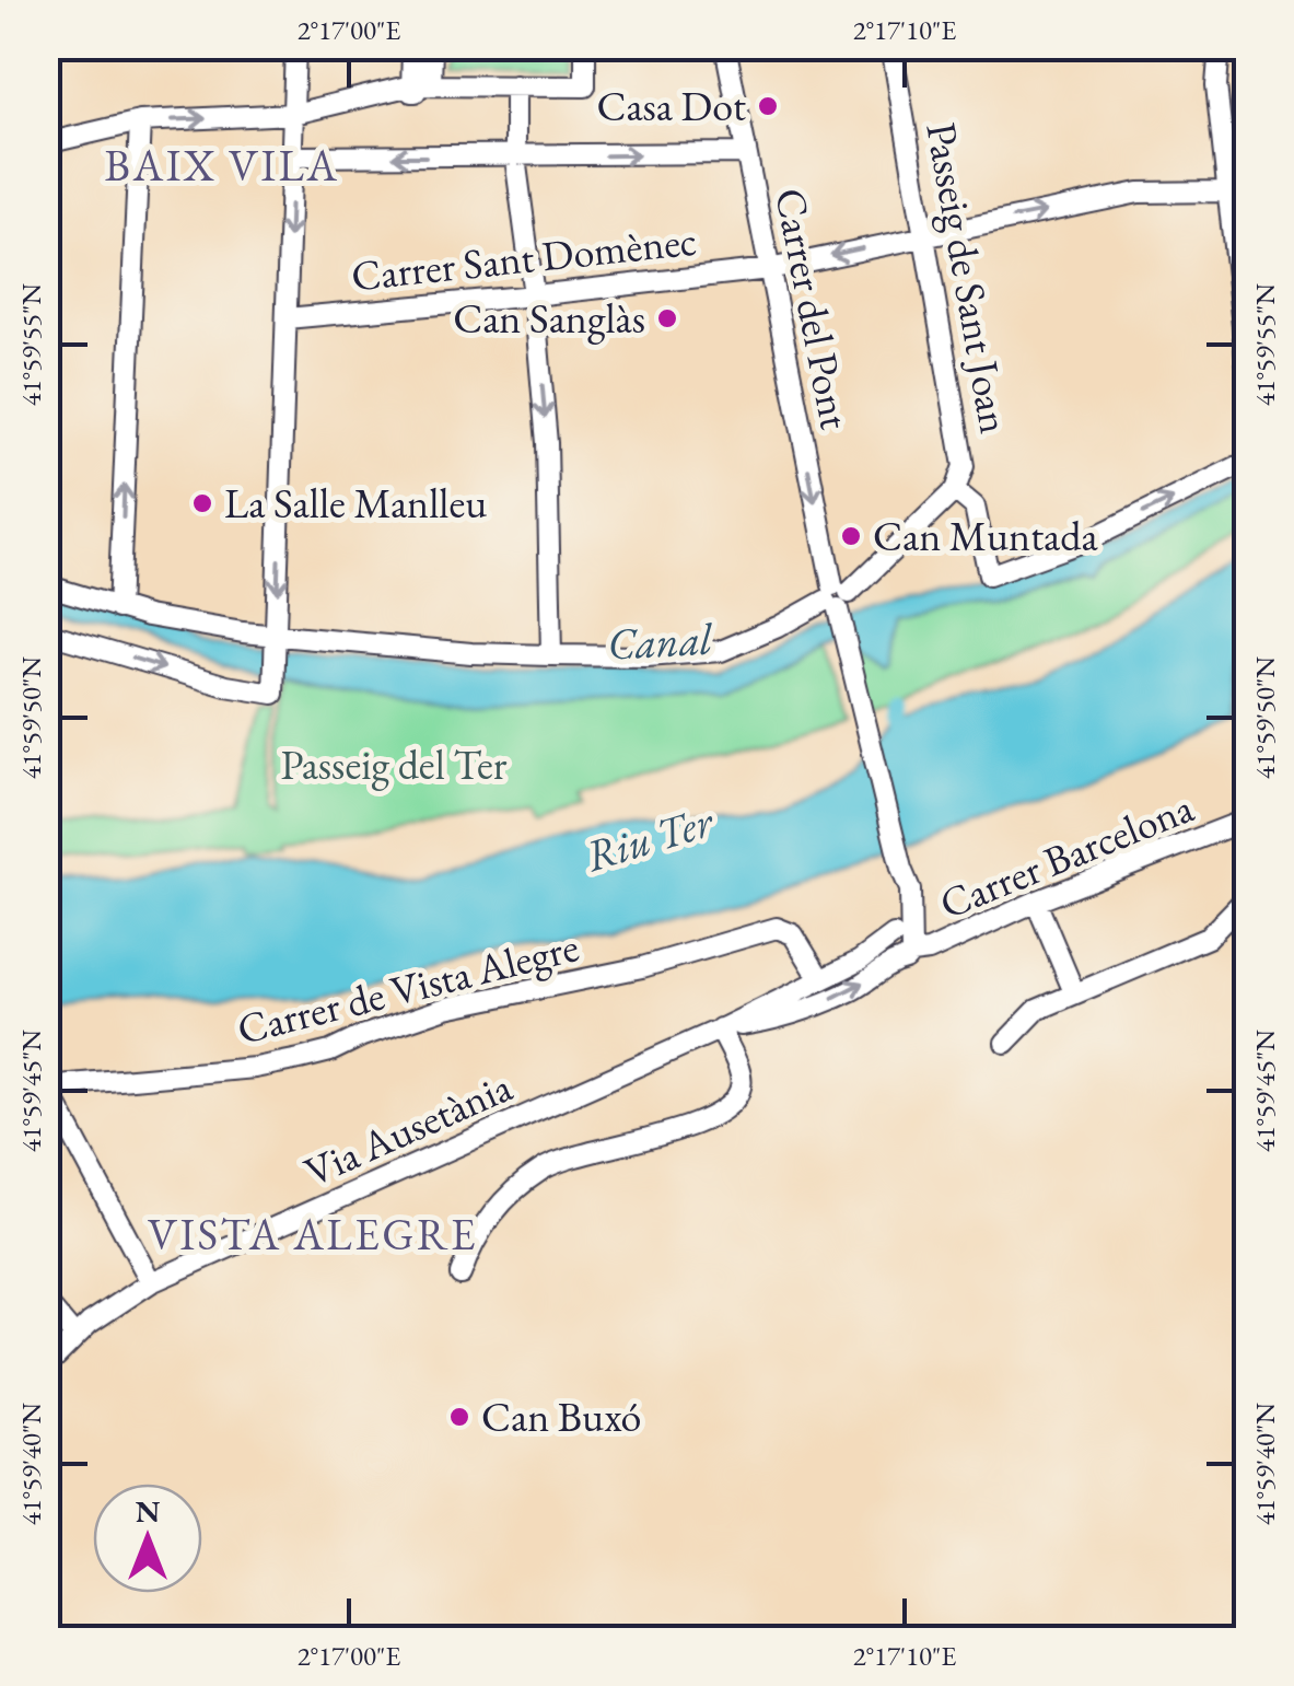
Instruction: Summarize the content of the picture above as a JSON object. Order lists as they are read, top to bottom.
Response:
{
  "streets": {
    "street": [
      "Carrer Sant Domènec",
      "Passeig de Sant Joan",
      "Carrer del Pont",
      "Carrer Barcelona",
      "Carrer de Vista Alegre",
      "Via Ausetània"
    ]
  },
  "crossings": [
    ["Carrer Sant Domènec", "Passeig de Sant Joan"],
    ["Carrer Sant Domènec", "Carrer del Pont"],
    ["Carrer del Pont", "Carrer Barcelona"],
    ["Carrer del Pont", "Via Ausetània"],
    ["Carrer Barcelona", "Via Ausetània"],
    ["Carrer de Vista Alegre", "Via Ausetània"]
  ],
  "one_way": ["Carrer del Pont"],
  "districts": ["BAIX VILA", "VISTA ALEGRE"],
  "water": ["Canal", "Riu Ter"],
  "parks": ["Passeig del Ter"],
  "places": [
    "Casa Dot",
    "Can Sanglàs",
    "La Salle Manlleu",
    "Can Muntada",
    "Can Buxó"
  ],
  "north": "top",
  "coordinates": [
    "2°17'00\"E",
    "2°17'10\"E",
    "41°59'55\"N",
    "41°59'50\"N",
    "41°59'45\"N",
    "41°59'40\"N"
  ]
}
